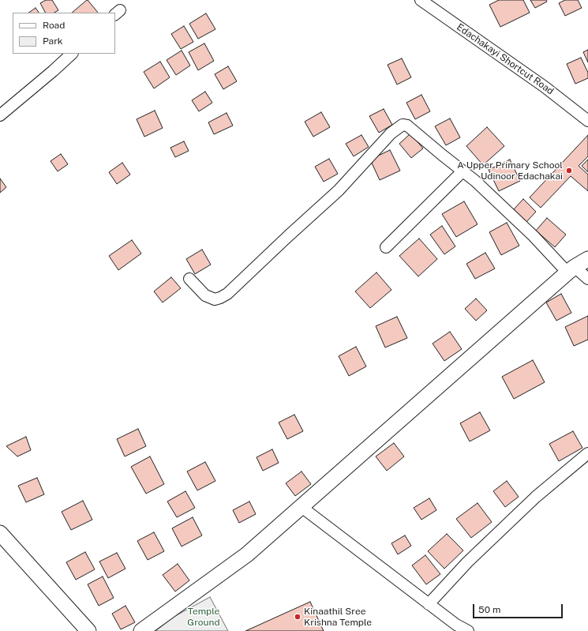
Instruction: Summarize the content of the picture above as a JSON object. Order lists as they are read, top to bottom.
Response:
{
  "streets": {
    "street": ["Edachakayi Shortcut Road"]
  },
  "parks": ["Temple Ground"],
  "places": ["A Upper Primary School Udinoor Edachakai", "Kinaathil Sree Krishna Temple"],
  "legend": ["Road", "Park"],
  "scale_bar": "50 m"
}
